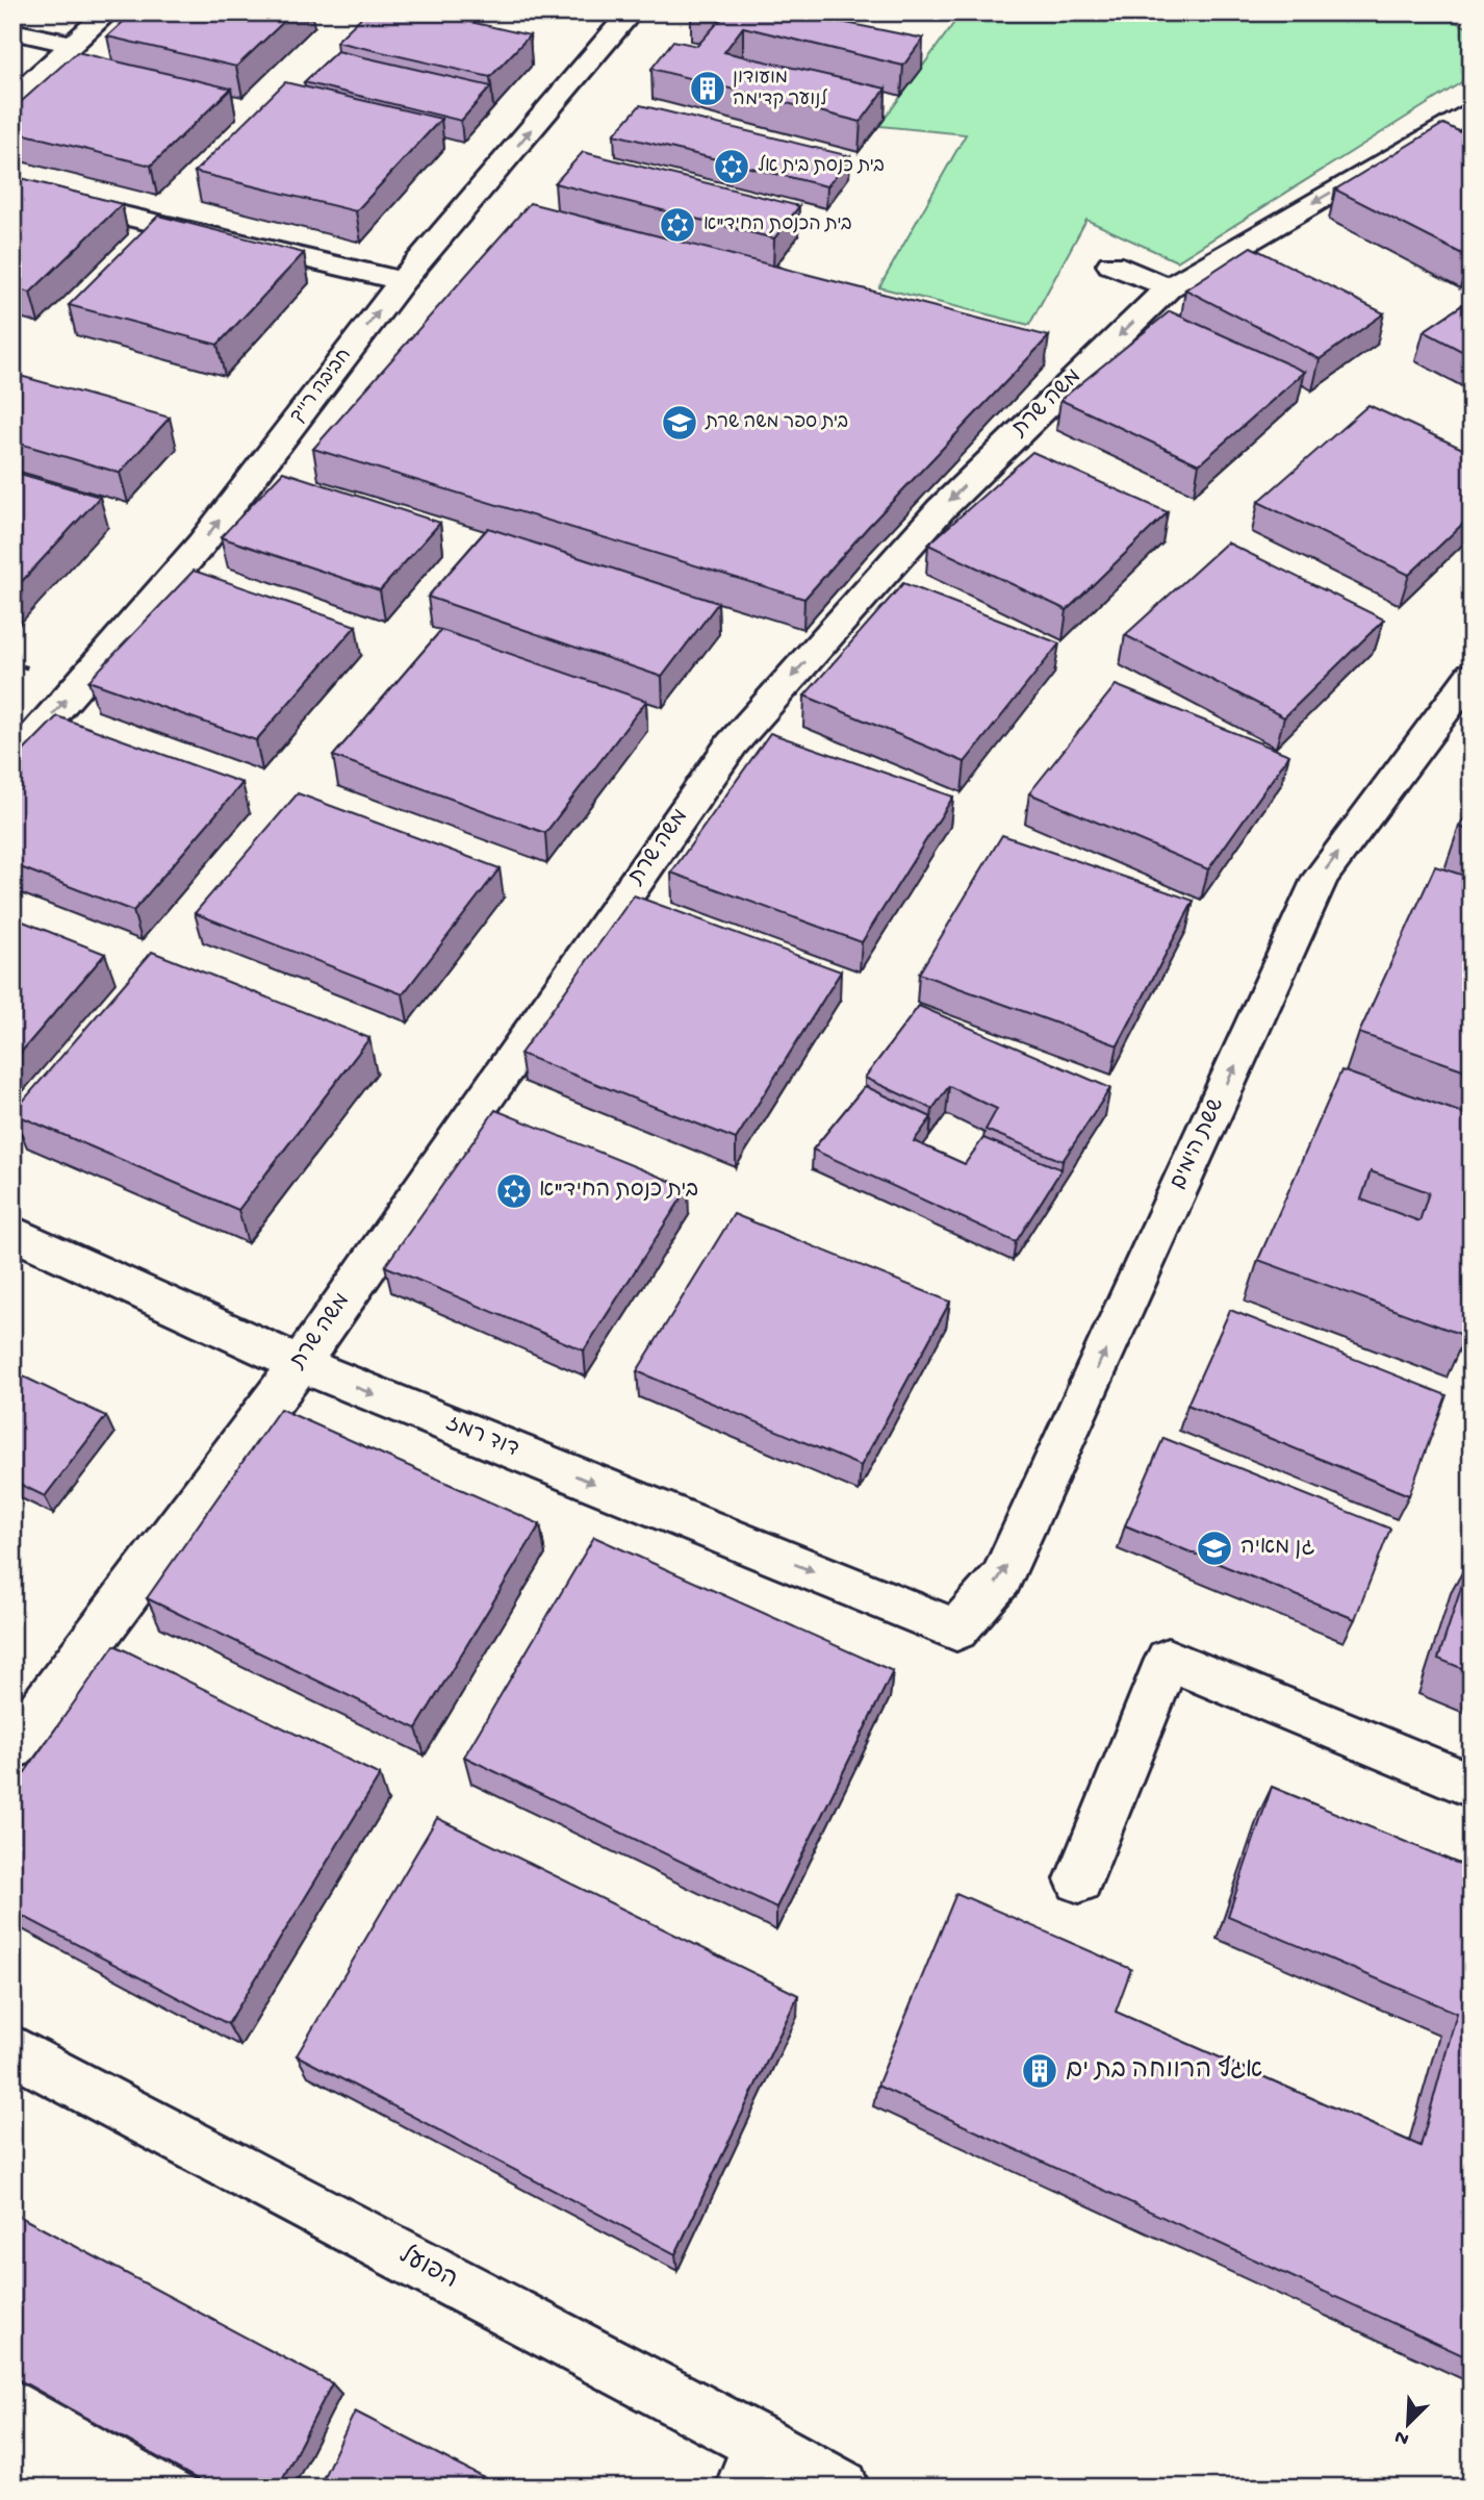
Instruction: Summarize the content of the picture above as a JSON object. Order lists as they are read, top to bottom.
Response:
{
  "streets": {
    "street": [
      "חביבה רייך",
      "משה שרת",
      "ששת הימים",
      "דוד רמז",
      "הפועל"
    ]
  },
  "crossings": [
    ["משה שרת", "דוד רמז"],
    ["ששת הימים", "דוד רמז"]
  ],
  "one_way": [
    "חביבה רייך",
    "משה שרת",
    "ששת הימים",
    "דוד רמז"
  ],
  "places": {
    "building": ["מועודון לנוער קדימה", "אגף הרווחה בת ים"],
    "synagogue": ["בית כנסת בית אל", "בית הכנסת החיד\"א", "בית כנסת החיד\"א"],
    "school or university": ["בית ספר משה שרת", "גן מאיה"]
  },
  "north": "bottom left"
}
